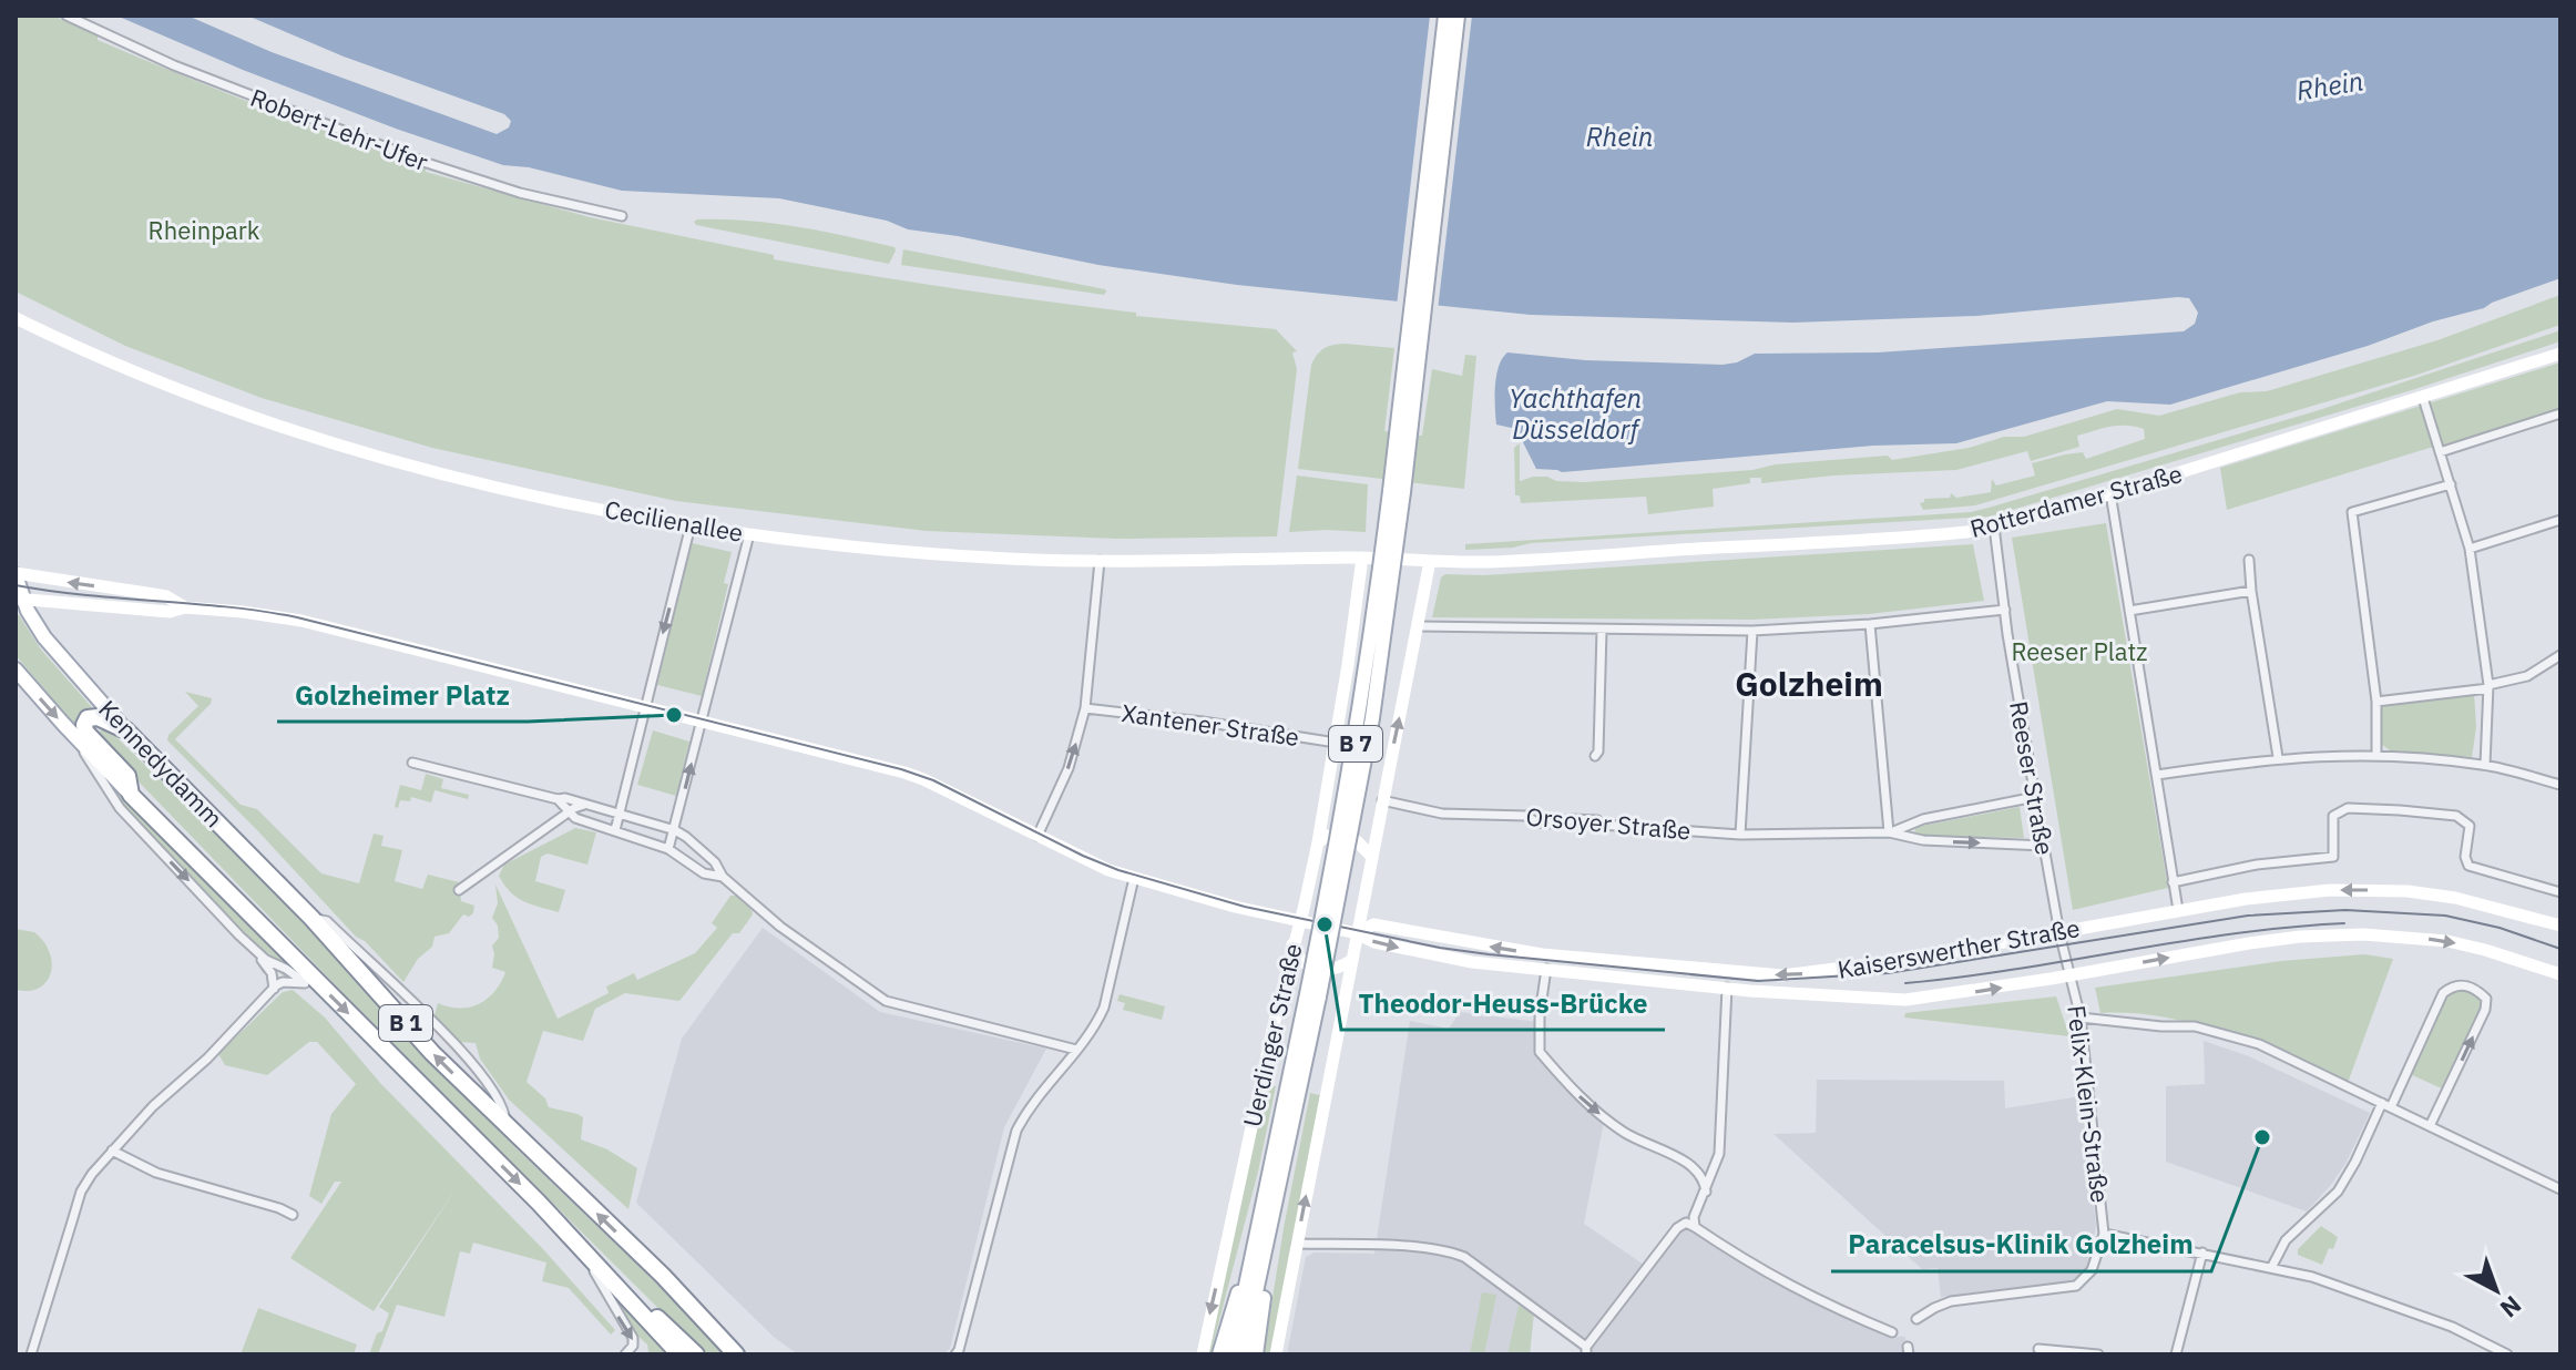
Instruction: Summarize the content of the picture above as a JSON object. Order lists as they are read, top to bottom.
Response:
{
  "streets": {
    "highway": ["Kennedydamm", "B 1"],
    "main road": ["B 7"],
    "street": [
      "Robert-Lehr-Ufer",
      "Rotterdamer Straße",
      "Cecilienallee",
      "Xantener Straße",
      "Reeser Straße",
      "Orsoyer Straße",
      "Kaiserswerther Straße",
      "Uerdinger Straße",
      "Felix-Klein-Straße"
    ]
  },
  "crossings": [
    ["Rotterdamer Straße", "Cecilienallee"],
    ["Rotterdamer Straße", "Reeser Straße"],
    ["Rotterdamer Straße", "Uerdinger Straße"],
    ["Cecilienallee", "Uerdinger Straße"],
    ["Xantener Straße", "Uerdinger Straße"],
    ["Kennedydamm", "Kaiserswerther Straße"],
    ["Kennedydamm", "B 1"],
    ["Reeser Straße", "Orsoyer Straße"],
    ["Reeser Straße", "Kaiserswerther Straße"],
    ["Reeser Straße", "Felix-Klein-Straße"],
    ["Kaiserswerther Straße", "B 1"],
    ["Kaiserswerther Straße", "Uerdinger Straße"],
    ["Kaiserswerther Straße", "Felix-Klein-Straße"]
  ],
  "districts": ["Golzheim"],
  "water": ["Rhein", "Yachthafen Düsseldorf"],
  "parks": ["Rheinpark", "Reeser Platz"],
  "places": ["Golzheimer Platz", "Theodor-Heuss-Brücke", "Paracelsus-Klinik Golzheim"],
  "north": "bottom right"
}
